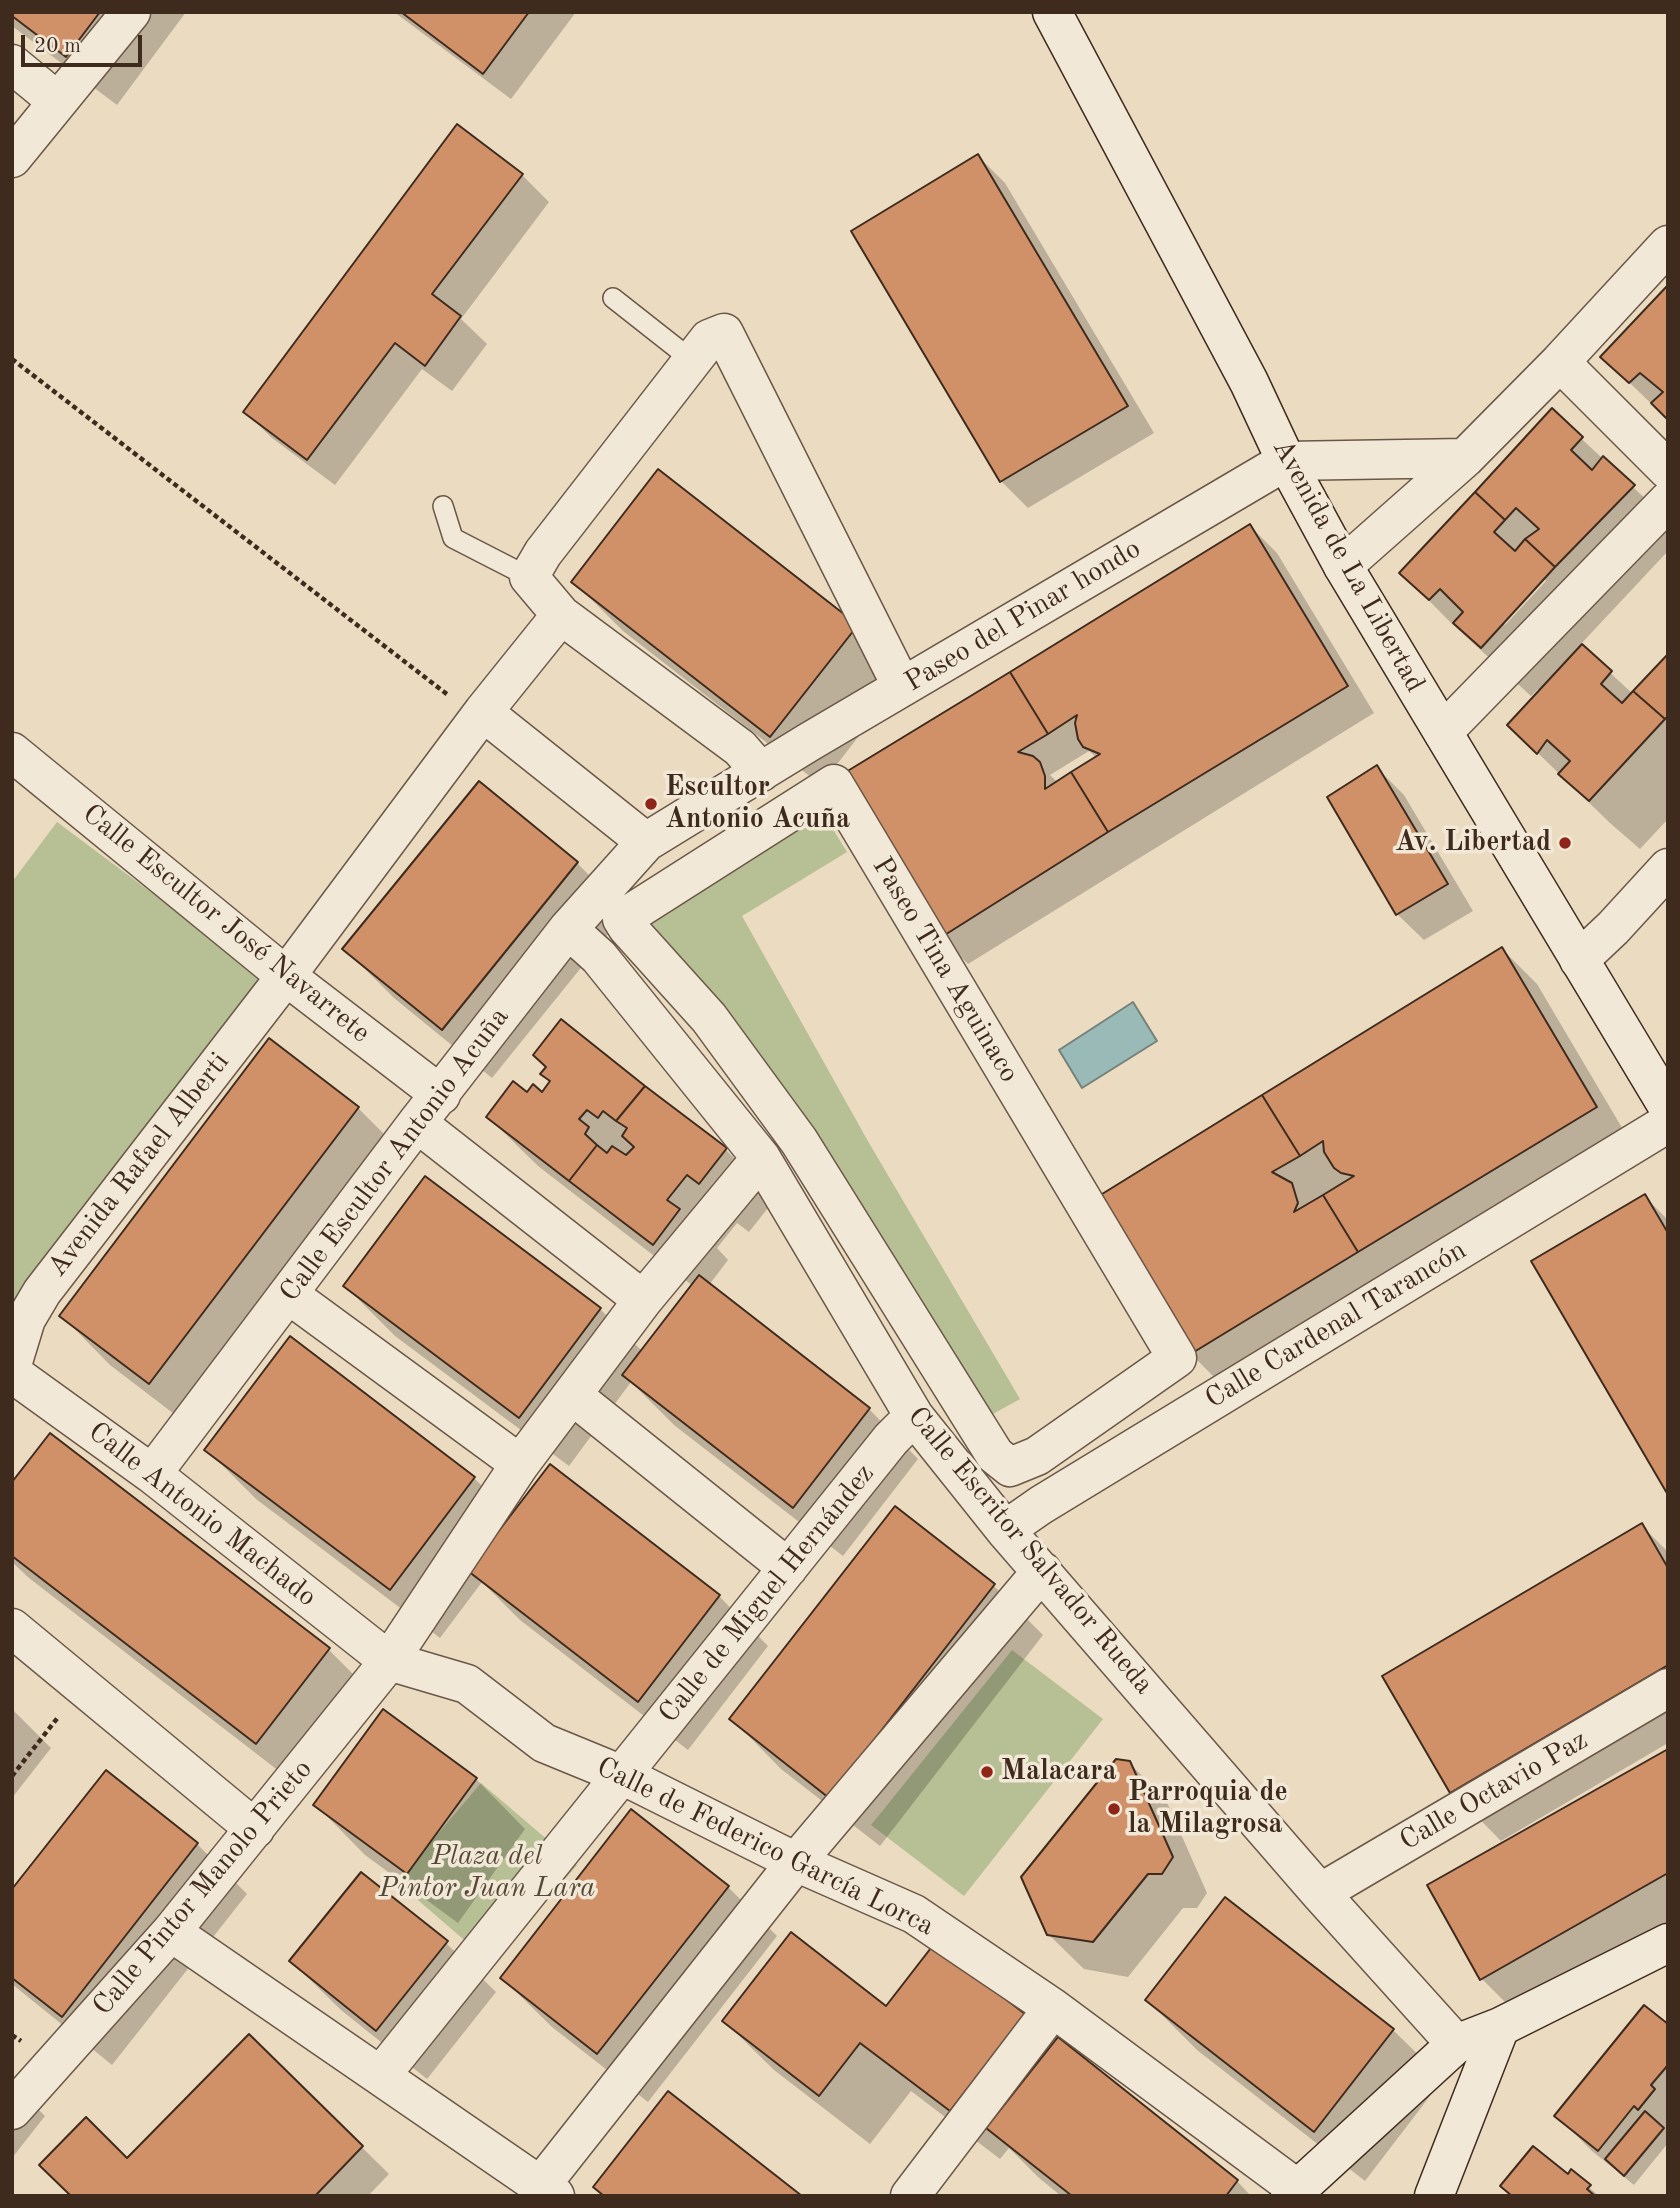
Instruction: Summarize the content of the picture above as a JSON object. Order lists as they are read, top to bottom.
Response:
{
  "streets": {
    "street": [
      "Avenida de La Libertad",
      "Paseo del Pinar hondo",
      "Calle Escultor José Navarrete",
      "Paseo Tina Aguinaco",
      "Calle Escultor Antonio Acuña",
      "Avenida Rafael Alberti",
      "Calle Cardenal Tarancón",
      "Calle Antonio Machado",
      "Calle Escritor Salvador Rueda",
      "Calle de Miguel Hernández",
      "Calle Octavio Paz",
      "Calle de Federico García Lorca",
      "Calle Pintor Manolo Prieto"
    ]
  },
  "crossings": [
    ["Avenida de La Libertad", "Paseo del Pinar hondo"],
    ["Paseo del Pinar hondo", "Calle Escultor Antonio Acuña"],
    ["Calle Escultor José Navarrete", "Calle Escultor Antonio Acuña"],
    ["Calle Escultor José Navarrete", "Avenida Rafael Alberti"],
    ["Calle Escultor Antonio Acuña", "Calle Antonio Machado"],
    ["Calle Escultor Antonio Acuña", "Calle Escritor Salvador Rueda"],
    ["Avenida Rafael Alberti", "Calle Antonio Machado"],
    ["Calle Cardenal Tarancón", "Calle Escritor Salvador Rueda"],
    ["Calle Antonio Machado", "Calle de Federico García Lorca"],
    ["Calle Antonio Machado", "Calle Pintor Manolo Prieto"],
    ["Calle Escritor Salvador Rueda", "Calle de Miguel Hernández"],
    ["Calle Escritor Salvador Rueda", "Calle Octavio Paz"],
    ["Calle Escritor Salvador Rueda", "Calle Pintor Manolo Prieto"],
    ["Calle de Miguel Hernández", "Calle de Federico García Lorca"],
    ["Calle de Federico García Lorca", "Calle Pintor Manolo Prieto"]
  ],
  "parks": ["Plaza del Pintor Juan Lara"],
  "places": [
    "Escultor Antonio Acuña",
    "Av. Libertad",
    "Malacara",
    "Parroquia de la Milagrosa"
  ],
  "scale_bar": "20 m"
}
